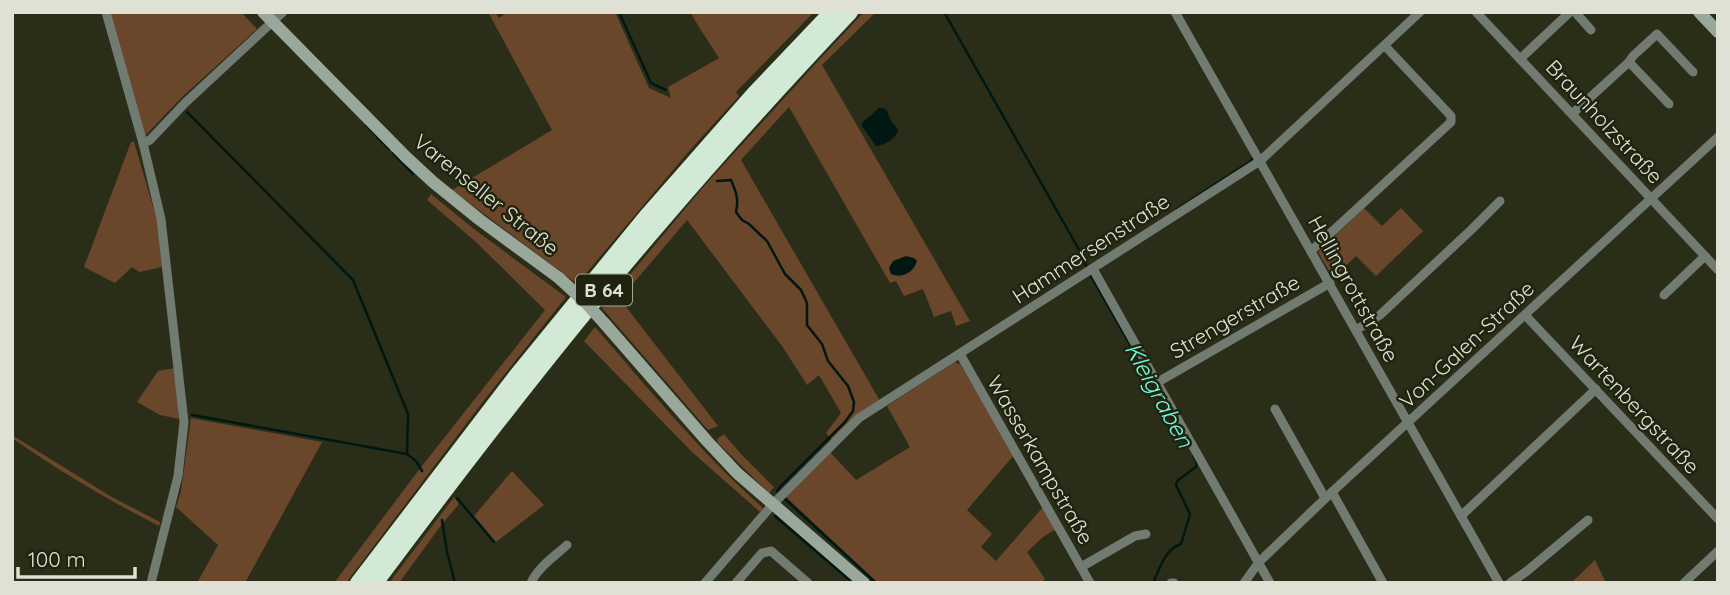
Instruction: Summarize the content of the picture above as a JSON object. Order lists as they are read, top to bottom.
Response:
{
  "streets": {
    "highway": ["B 64"],
    "main road": ["Varenseller Straße"],
    "street": [
      "Braunholzstraße",
      "Hammersenstraße",
      "Hellingrottstraße",
      "Strengerstraße",
      "Von-Galen-Straße",
      "Wartenbergstraße",
      "Wasserkampstraße"
    ]
  },
  "crossings": [
    ["Braunholzstraße", "Von-Galen-Straße"],
    ["Varenseller Straße", "Hammersenstraße"],
    ["Hammersenstraße", "Hellingrottstraße"],
    ["Hammersenstraße", "Wasserkampstraße"],
    ["Hellingrottstraße", "Strengerstraße"],
    ["Hellingrottstraße", "Von-Galen-Straße"],
    ["Von-Galen-Straße", "Wartenbergstraße"]
  ],
  "water": ["Kleigraben"],
  "scale_bar": "100 m"
}
